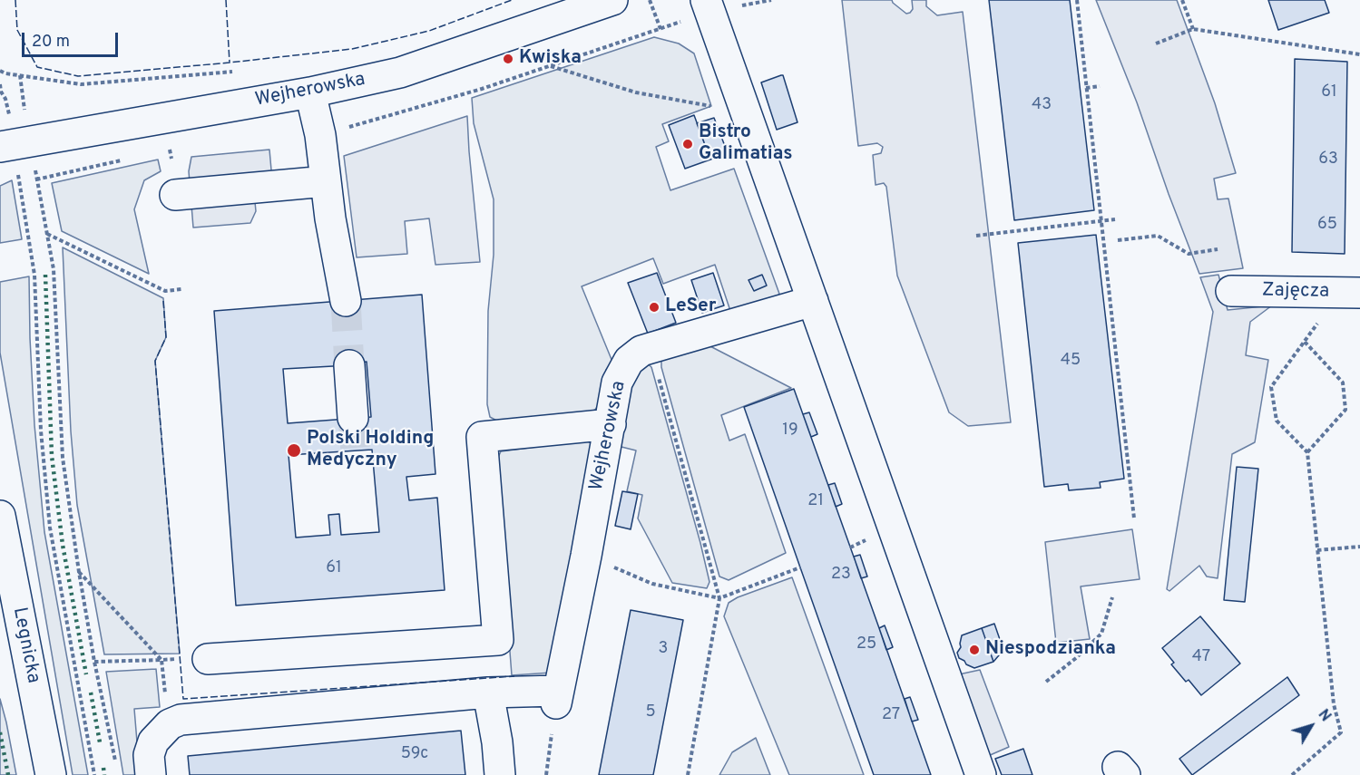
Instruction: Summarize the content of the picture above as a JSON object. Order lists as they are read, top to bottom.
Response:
{
  "streets": {
    "street": ["Wejherowska", "Zajęcza", "Legnicka"]
  },
  "places": [
    "Kwiska",
    "Bistro Galimatias",
    "LeSer",
    "Polski Holding Medyczny",
    "Niespodzianka"
  ],
  "house_numbers": [
    "61",
    "43",
    "63",
    "65",
    "45",
    "19",
    "21",
    "61",
    "23",
    "25",
    "3",
    "47",
    "5",
    "27",
    "59c"
  ],
  "scale_bar": "20 m",
  "north": "top right"
}
